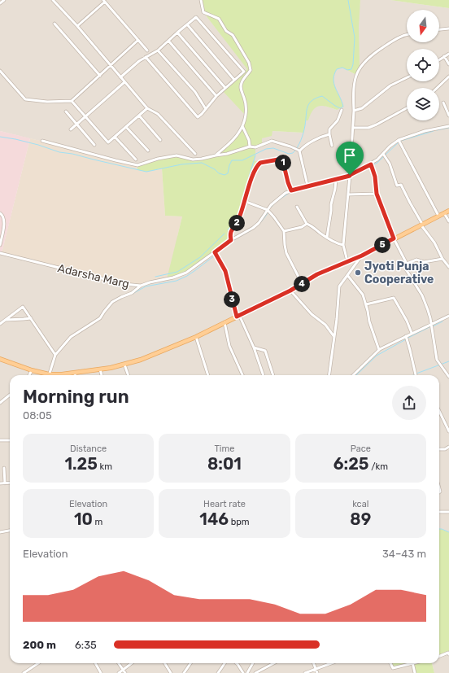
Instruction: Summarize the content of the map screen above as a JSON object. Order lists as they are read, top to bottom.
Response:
{
  "streets": {
    "street": ["Adarsha Marg"]
  },
  "places": ["Jyoti Punja Cooperative"],
  "north": "bottom",
  "page": {
    "pins": [
      "1",
      "2",
      "5",
      "4",
      "3"
    ],
    "heading": ["Morning run", "08:05"],
    "stats": [
      ["Distance", "1.25 km"],
      ["Time", "8:01"],
      ["Pace", "6:25 /km"],
      ["Elevation", "10 m"],
      ["Heart rate", "146 bpm"],
      ["kcal", "89"]
    ],
    "chart": ["Elevation", "34–43 m"],
    "list": [
      {
        "name": "200 m",
        "note": "6:35"
      }
    ]
  }
}
